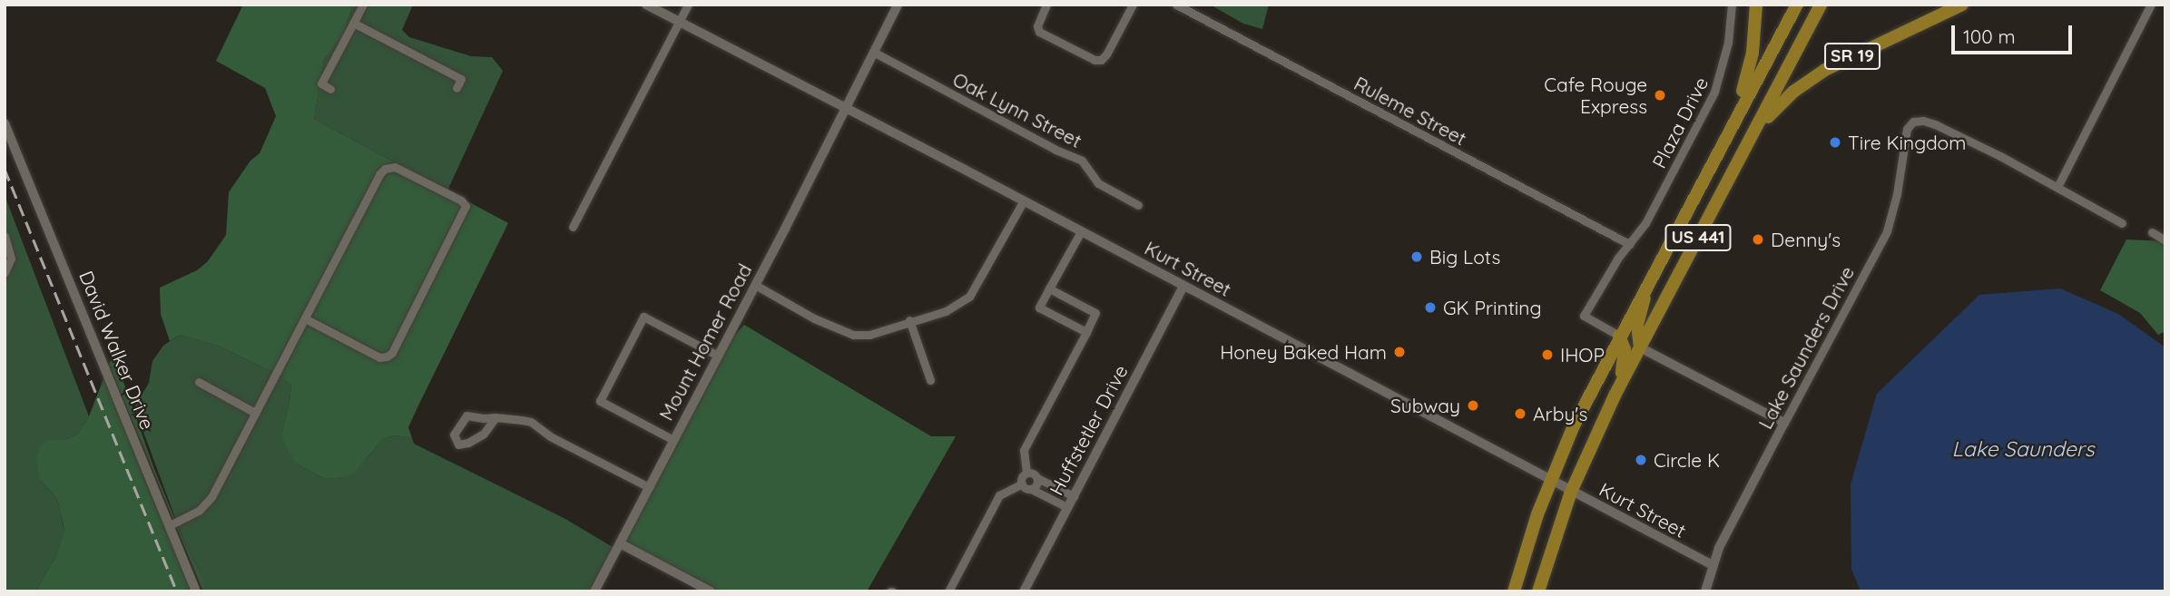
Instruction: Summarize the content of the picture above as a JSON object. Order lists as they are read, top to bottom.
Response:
{
  "streets": {
    "main road": ["SR 19", "US 441"],
    "street": [
      "Oak Lynn Street",
      "Ruleme Street",
      "Plaza Drive",
      "Kurt Street",
      "Mount Homer Road",
      "Lake Saunders Drive",
      "David Walker Drive",
      "Huffstetler Drive"
    ]
  },
  "crossings": [
    ["SR 19", "US 441"],
    ["Oak Lynn Street", "Mount Homer Road"],
    ["Ruleme Street", "Plaza Drive"],
    ["Plaza Drive", "US 441"],
    ["US 441", "Kurt Street"],
    ["Kurt Street", "Mount Homer Road"],
    ["Kurt Street", "Lake Saunders Drive"],
    ["Kurt Street", "Huffstetler Drive"]
  ],
  "water": ["Lake Saunders"],
  "places": [
    "Cafe Rouge Express",
    "Tire Kingdom",
    "Denny's",
    "Big Lots",
    "GK Printing",
    "Honey Baked Ham",
    "IHOP",
    "Subway",
    "Arby's",
    "Circle K"
  ],
  "scale_bar": "100 m"
}
